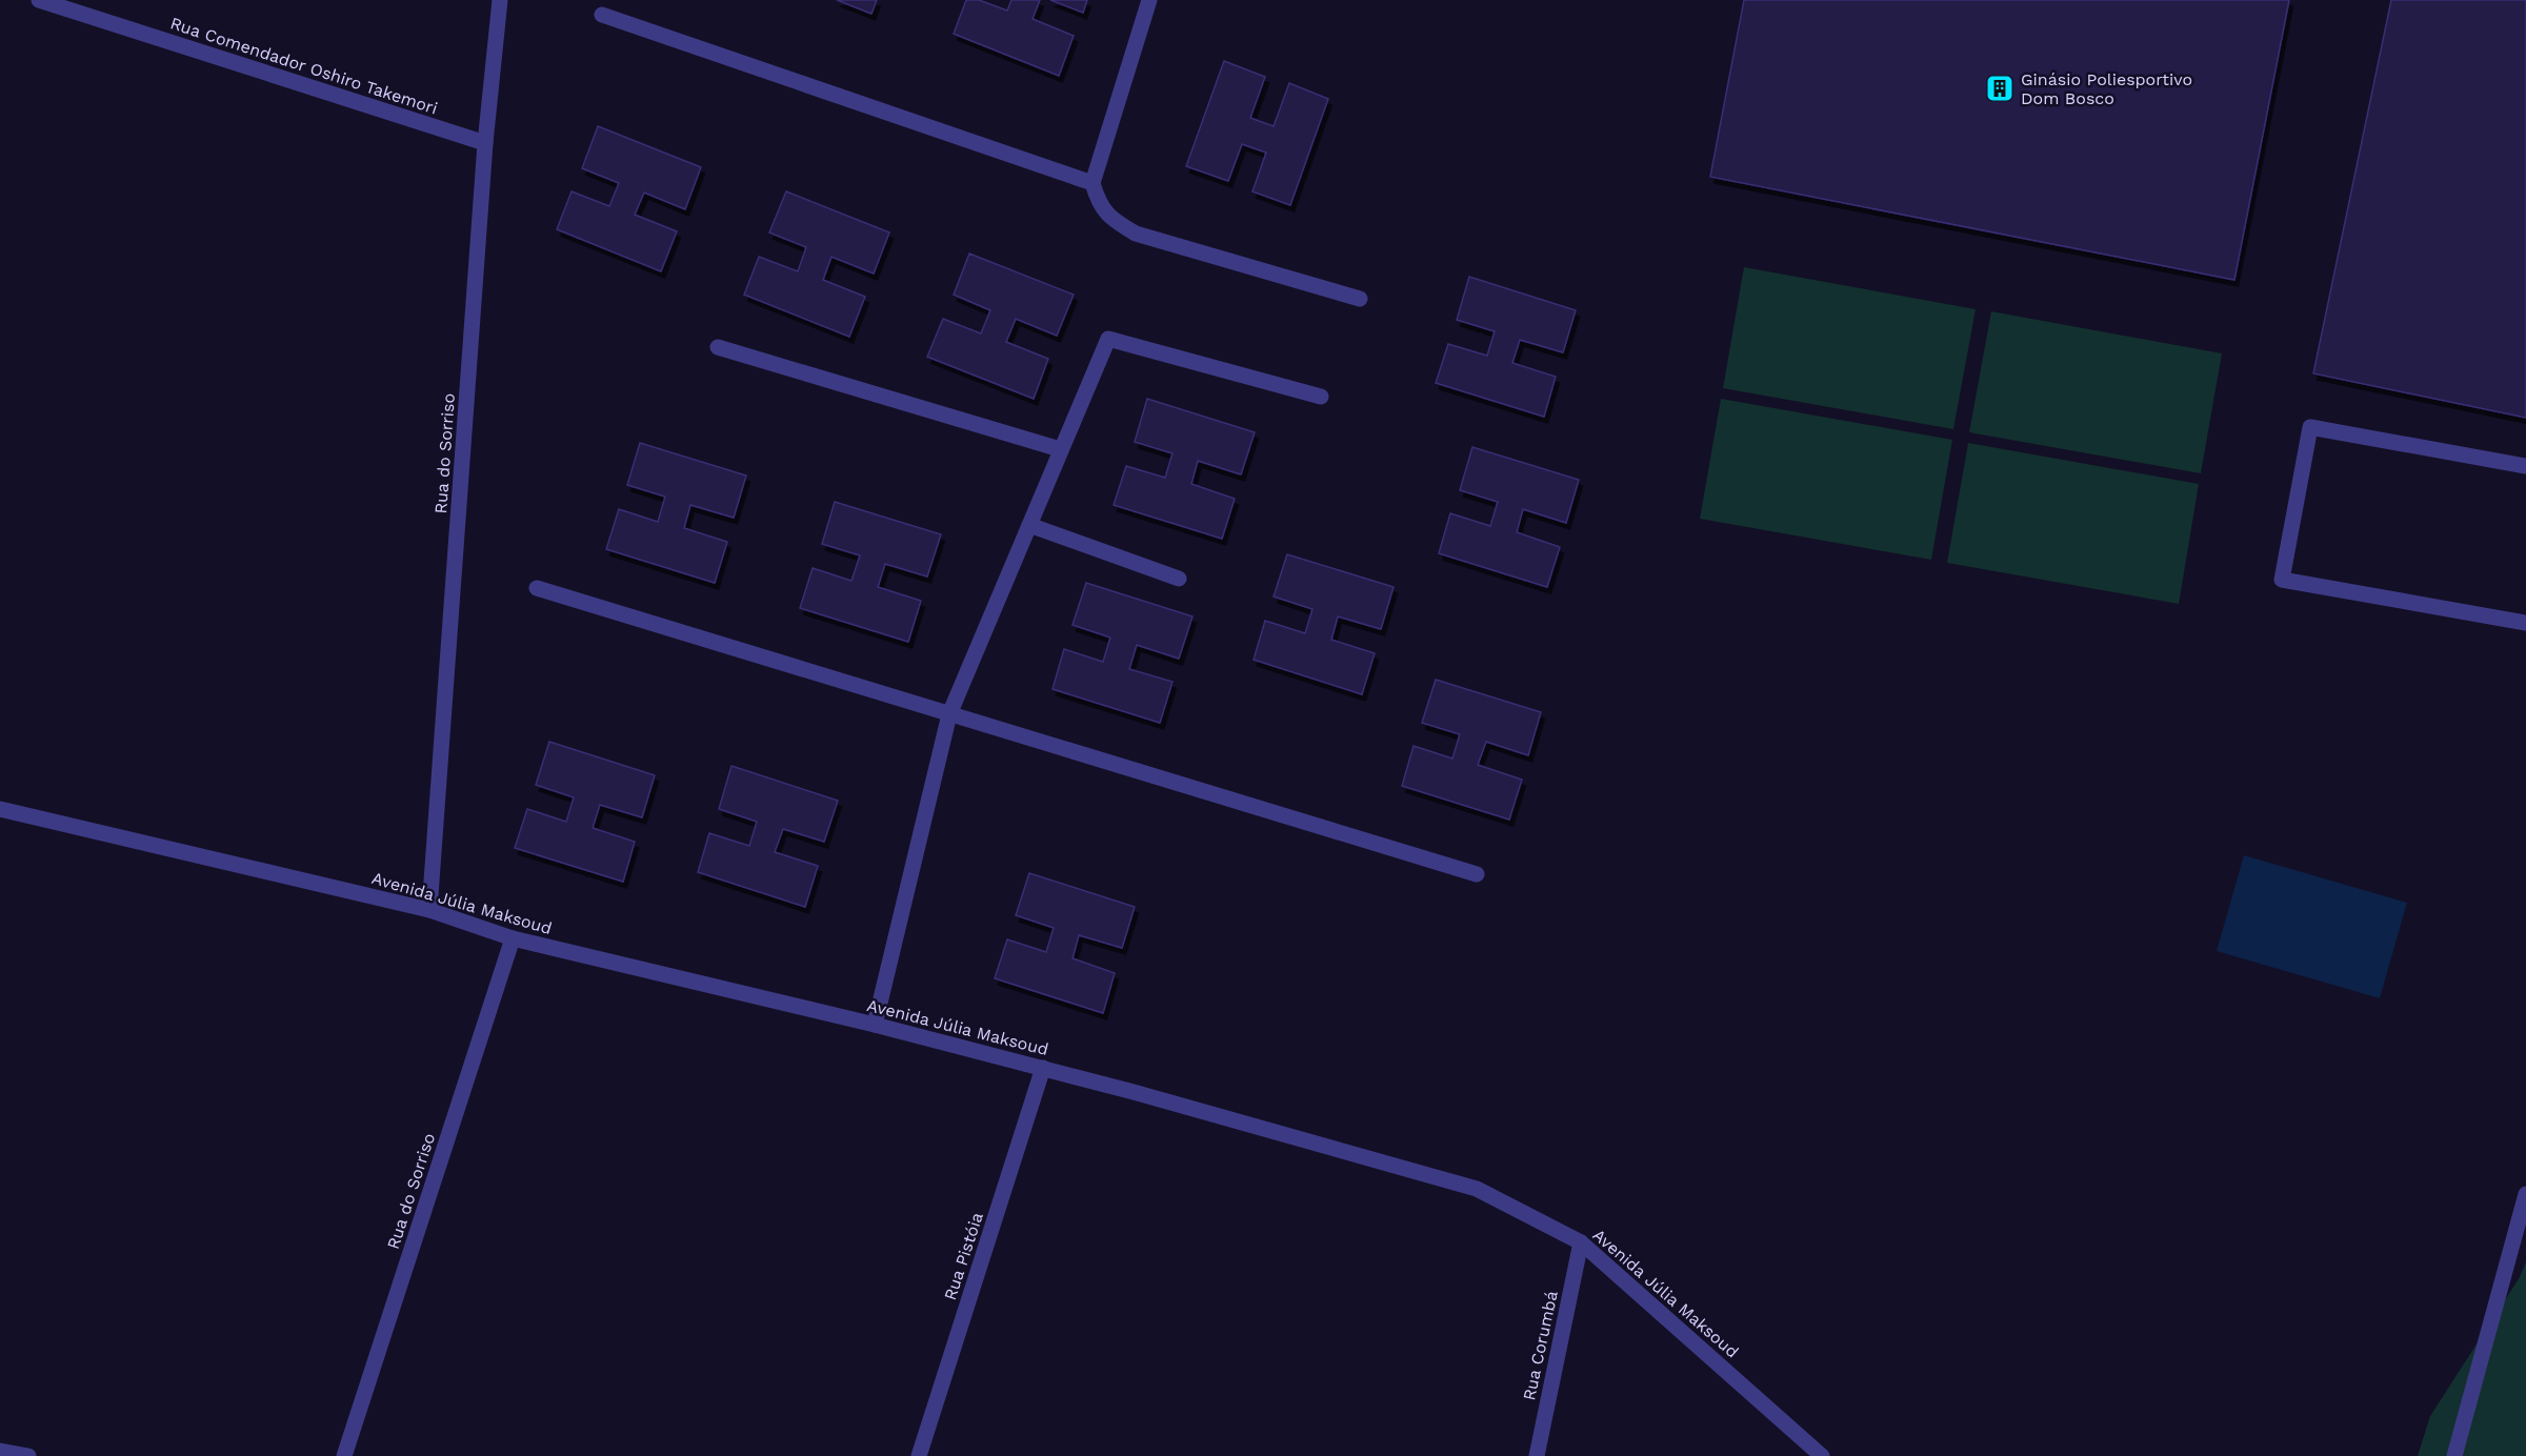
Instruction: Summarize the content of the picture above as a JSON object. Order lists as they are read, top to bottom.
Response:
{
  "streets": {
    "street": [
      "Rua Comendador Oshiro Takemori",
      "Rua do Sorriso",
      "Avenida Júlia Maksoud",
      "Rua Pistóia",
      "Rua Corumbá"
    ]
  },
  "crossings": [
    ["Rua Comendador Oshiro Takemori", "Rua do Sorriso"],
    ["Rua do Sorriso", "Avenida Júlia Maksoud"],
    ["Avenida Júlia Maksoud", "Rua Pistóia"],
    ["Avenida Júlia Maksoud", "Rua Corumbá"]
  ],
  "places": {
    "building": ["Ginásio Poliesportivo Dom Bosco"]
  }
}
